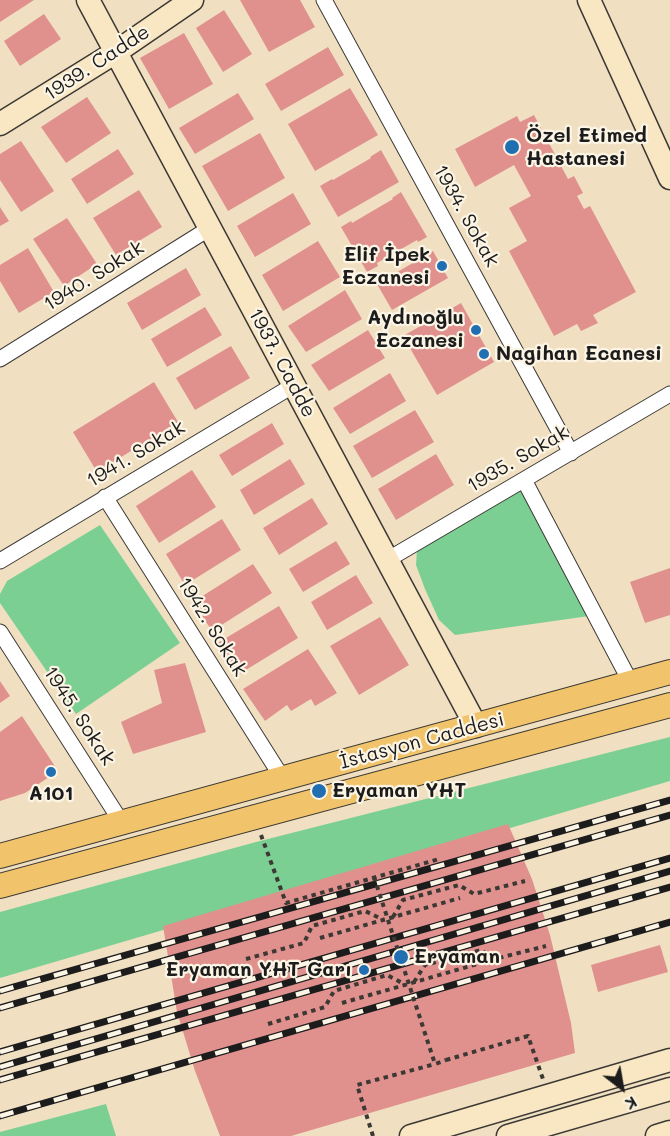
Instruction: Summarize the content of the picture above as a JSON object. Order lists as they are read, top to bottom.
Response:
{
  "streets": {
    "main road": ["İstasyon Caddesi"],
    "street": [
      "1939. Cadde",
      "1934. Sokak",
      "1940. Sokak",
      "1937. Cadde",
      "1941. Sokak",
      "1935. Sokak",
      "1942. Sokak",
      "1945. Sokak"
    ]
  },
  "crossings": [
    ["1939. Cadde", "1937. Cadde"],
    ["1934. Sokak", "1935. Sokak"],
    ["1940. Sokak", "1937. Cadde"],
    ["1937. Cadde", "1941. Sokak"],
    ["1937. Cadde", "1935. Sokak"],
    ["1937. Cadde", "İstasyon Caddesi"],
    ["1941. Sokak", "1942. Sokak"],
    ["1942. Sokak", "İstasyon Caddesi"],
    ["1945. Sokak", "İstasyon Caddesi"]
  ],
  "places": [
    "Özel Etimed Hastanesi",
    "Elif İpek Eczanesi",
    "Aydınoğlu Eczanesi",
    "Nagihan Ecanesi",
    "A101",
    "Eryaman YHT",
    "Eryaman",
    "Eryaman YHT Garı"
  ],
  "north": "bottom right"
}
